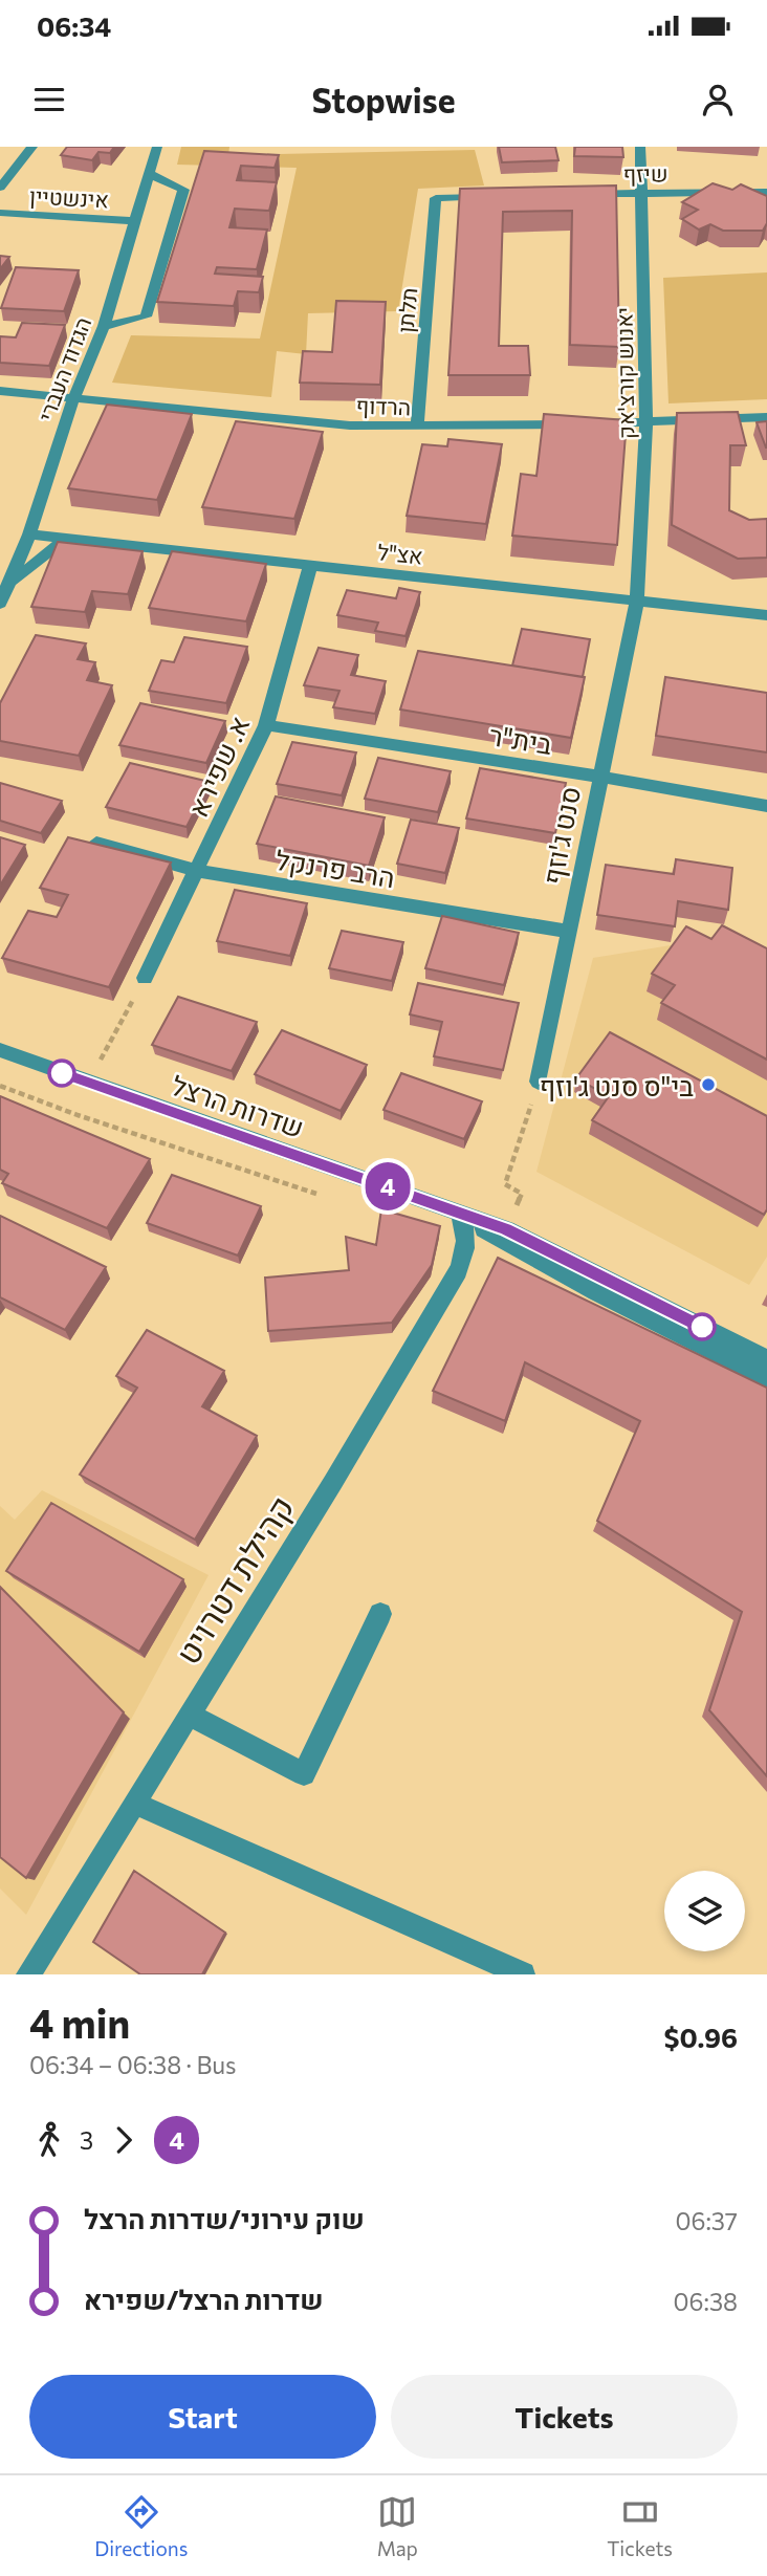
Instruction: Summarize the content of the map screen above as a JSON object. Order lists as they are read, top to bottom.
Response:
{
  "streets": {
    "street": [
      "שיזף",
      "אינשטיין",
      "תלתן",
      "הגדוד העברי",
      "יאנוש קורצ'אק",
      "הרדוף",
      "אצ\"ל",
      "בית\"ר",
      "א. שפירא",
      "סנט ג'וזף",
      "הרב פרנקל",
      "שדרות הרצל",
      "קהילת דטרויט"
    ]
  },
  "crossings": [
    ["שיזף", "יאנוש קורצ'אק"],
    ["אינשטיין", "הגדוד העברי"],
    ["תלתן", "הרדוף"],
    ["הגדוד העברי", "הרדוף"],
    ["הגדוד העברי", "אצ\"ל"],
    ["יאנוש קורצ'אק", "הרדוף"],
    ["יאנוש קורצ'אק", "אצ\"ל"],
    ["יאנוש קורצ'אק", "סנט ג'וזף"],
    ["אצ\"ל", "א. שפירא"],
    ["אצ\"ל", "סנט ג'וזף"],
    ["בית\"ר", "א. שפירא"],
    ["בית\"ר", "סנט ג'וזף"],
    ["א. שפירא", "הרב פרנקל"],
    ["סנט ג'וזף", "הרב פרנקל"],
    ["שדרות הרצל", "קהילת דטרויט"]
  ],
  "places": ["בי\"ס סנט ג'וזף"],
  "lines": ["bus line 4"],
  "page": {
    "status": "06:34",
    "header": "Stopwise",
    "on_map": "4",
    "heading": ["4 min", "06:34 – 06:38 · Bus", "$0.96"],
    "legs": ["3", "4"],
    "list": [
      {
        "name": "שוק עירוני/שדרות הרצל",
        "value": "06:37"
      },
      {
        "name": "שדרות הרצל/שפירא",
        "value": "06:38"
      }
    ],
    "buttons": ["Start", "Tickets"],
    "tabs": ["Directions", "Map", "Tickets"]
  }
}
